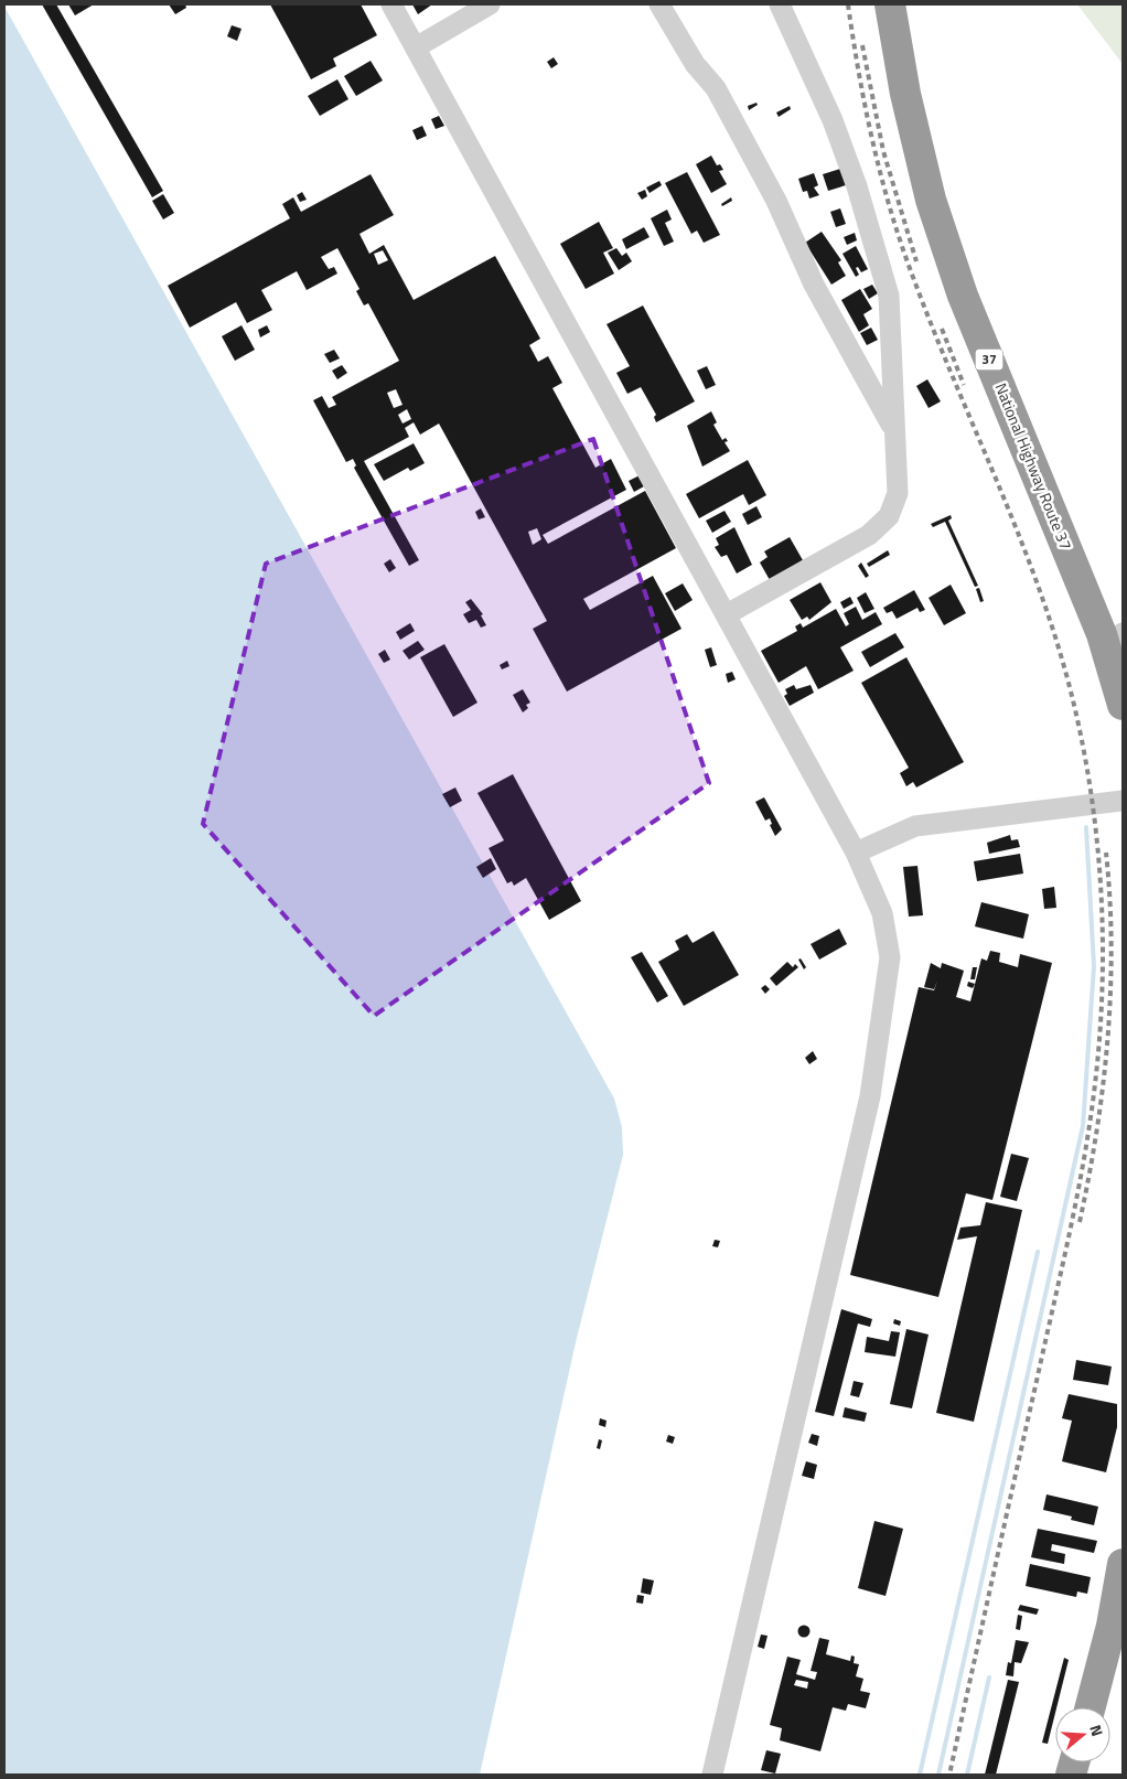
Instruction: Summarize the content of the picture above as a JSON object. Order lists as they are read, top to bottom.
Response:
{
  "streets": {
    "highway": ["37", "National Highway Route 37"]
  },
  "north": "right"
}
